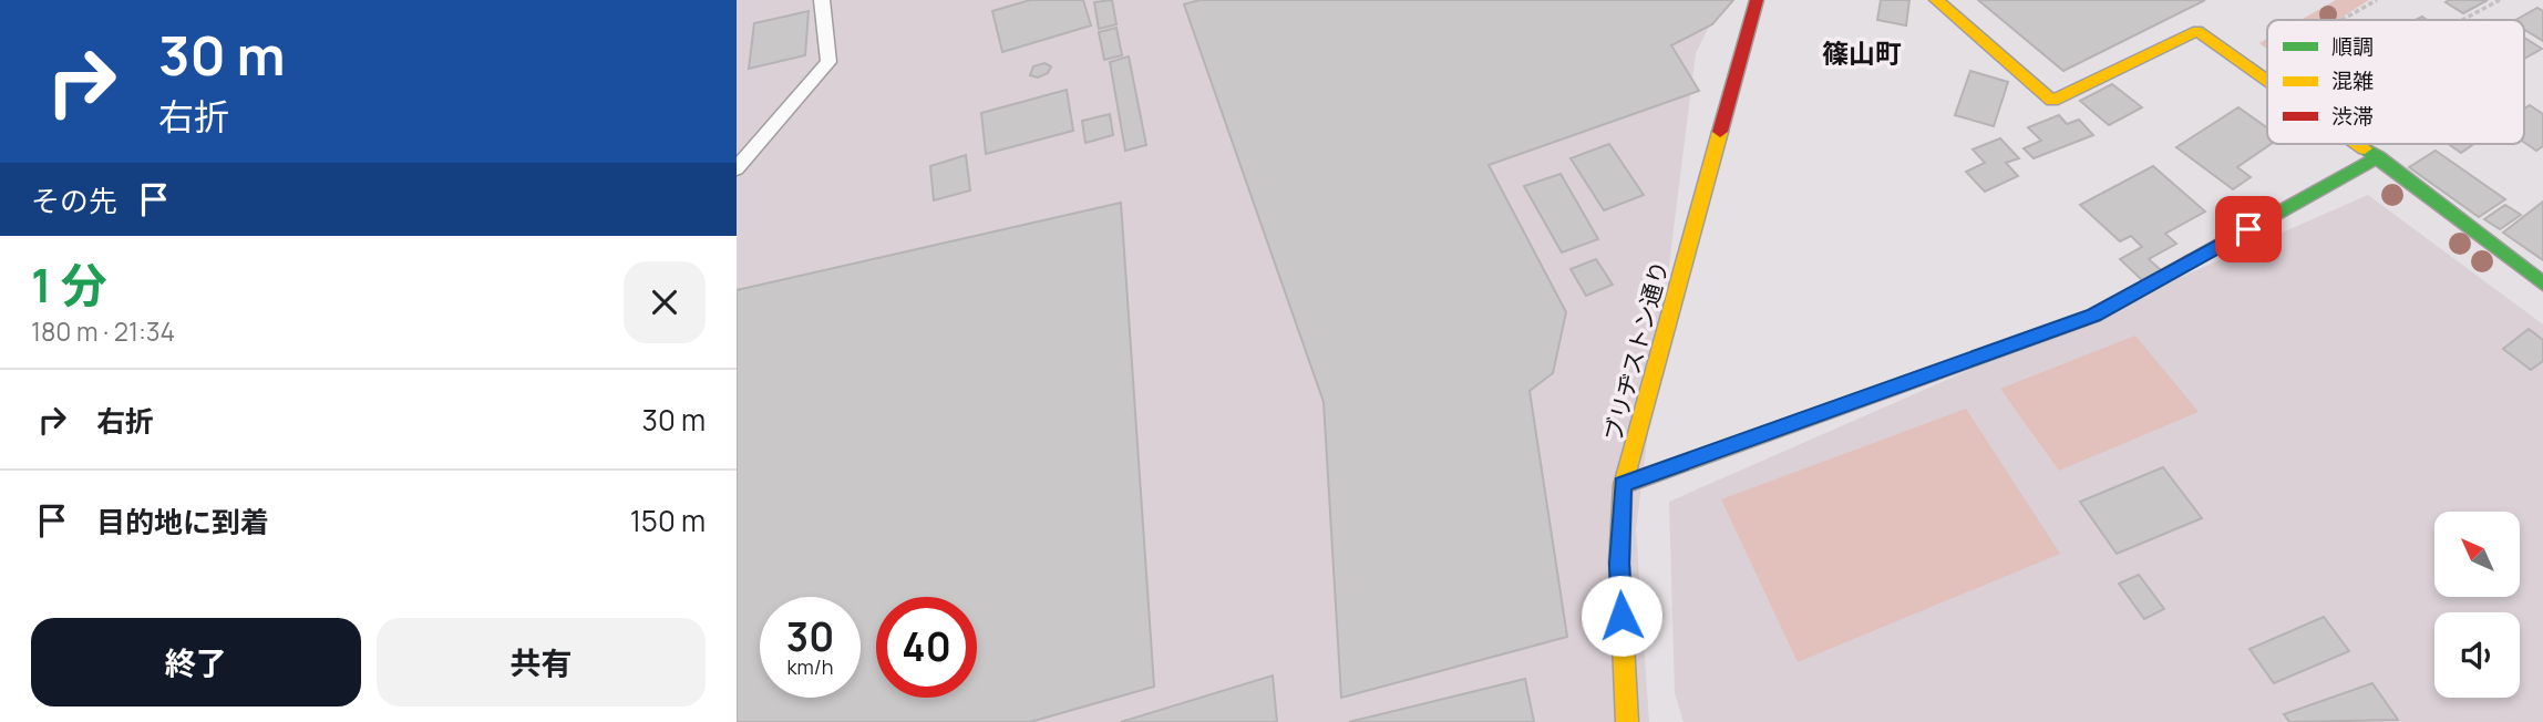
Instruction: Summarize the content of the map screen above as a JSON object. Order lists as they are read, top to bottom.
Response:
{
  "streets": {
    "street": ["ブリヂストン通り"]
  },
  "districts": ["篠山町"],
  "legend": ["順調", "混雑", "渋滞"],
  "north": "top left",
  "page": {
    "turn": ["30 m", "右折"],
    "then": "その先",
    "heading": ["1 分", "180 m · 21:34"],
    "list": [
      {
        "name": "右折",
        "value": "30 m"
      },
      {
        "name": "目的地に到着",
        "value": "150 m"
      }
    ],
    "speed": "30 km/h",
    "limit": "40",
    "buttons": ["終了", "共有"]
  }
}
